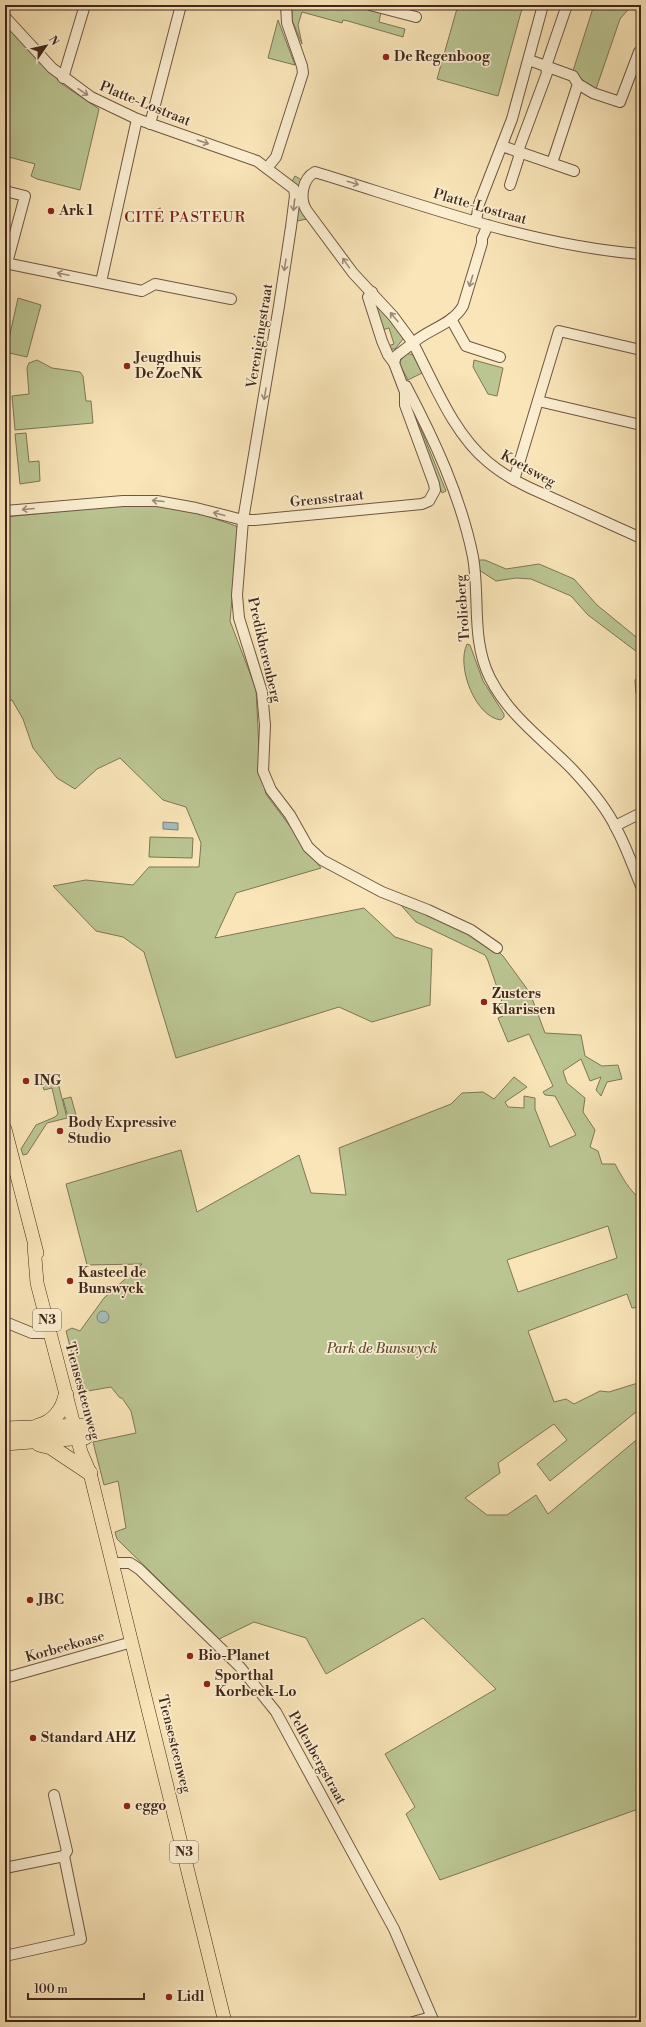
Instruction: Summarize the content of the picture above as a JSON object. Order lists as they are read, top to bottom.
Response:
{
  "streets": {
    "main road": ["N3", "Tiensesteenweg"],
    "street": [
      "Platte-Lostraat",
      "Verenigingstraat",
      "Koetsweg",
      "Grensstraat",
      "Trolieberg",
      "Predikherenberg",
      "Korbeekoase",
      "Pellenbergstraat"
    ]
  },
  "crossings": [
    ["Platte-Lostraat", "Verenigingstraat"],
    ["Platte-Lostraat", "Koetsweg"],
    ["Verenigingstraat", "Grensstraat"],
    ["Verenigingstraat", "Predikherenberg"],
    ["Koetsweg", "Grensstraat"],
    ["Grensstraat", "Trolieberg"],
    ["Grensstraat", "Predikherenberg"],
    ["Tiensesteenweg", "Korbeekoase"],
    ["Tiensesteenweg", "Pellenbergstraat"]
  ],
  "one_way": ["Platte-Lostraat", "Verenigingstraat", "Grensstraat"],
  "districts": ["CITÉ PASTEUR"],
  "parks": ["Park de Bunswyck"],
  "places": [
    "De Regenboog",
    "Ark 1",
    "Jeugdhuis De ZoeNK",
    "Zusters Klarissen",
    "ING",
    "Body Expressive Studio",
    "Kasteel de Bunswyck",
    "JBC",
    "Bio-Planet",
    "Sporthal Korbeek-Lo",
    "Standard AHZ",
    "eggo",
    "Lidl"
  ],
  "scale_bar": "100 m",
  "north": "top right"
}
